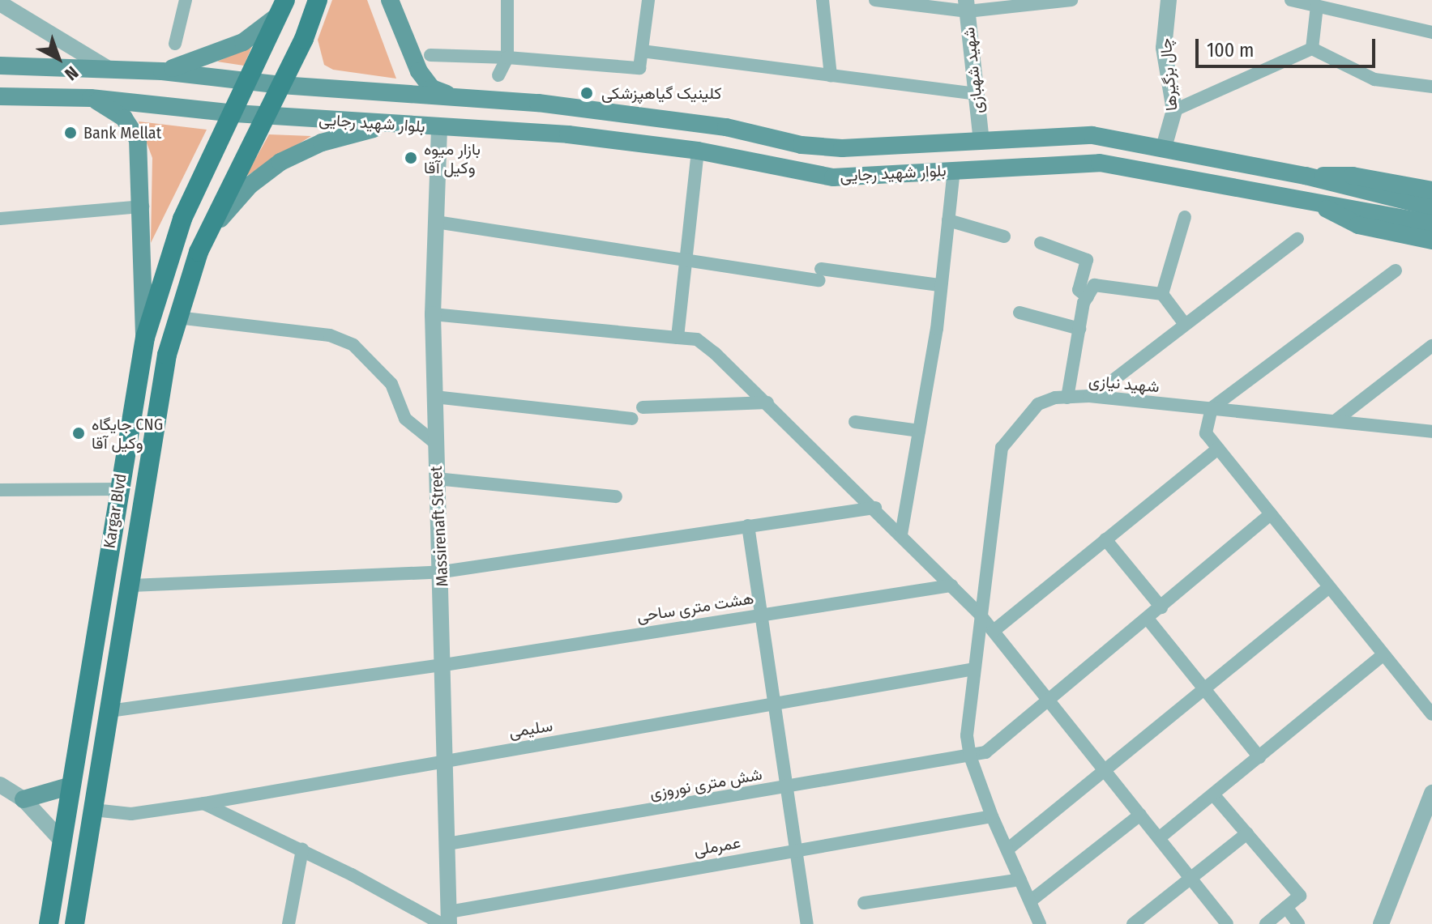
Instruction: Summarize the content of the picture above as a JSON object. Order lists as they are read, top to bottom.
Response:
{
  "streets": {
    "main road": ["بلوار شهید رجایی", "Kargar Blvd"],
    "street": [
      "شهید شهبازی",
      "چال بزگیرها",
      "شهید نیازی",
      "Massirenaft Street",
      "هشت متری ساحی",
      "سلیمی",
      "شش متری نوروزی",
      "عمرملی"
    ]
  },
  "crossings": [
    ["شهید شهبازی", "بلوار شهید رجایی"],
    ["چال بزگیرها", "بلوار شهید رجایی"],
    ["بلوار شهید رجایی", "Kargar Blvd"],
    ["بلوار شهید رجایی", "Massirenaft Street"],
    ["شهید نیازی", "سلیمی"],
    ["شهید نیازی", "شش متری نوروزی"],
    ["شهید نیازی", "عمرملی"],
    ["Kargar Blvd", "هشت متری ساحی"],
    ["Kargar Blvd", "سلیمی"],
    ["Massirenaft Street", "هشت متری ساحی"],
    ["Massirenaft Street", "سلیمی"],
    ["Massirenaft Street", "شش متری نوروزی"],
    ["Massirenaft Street", "عمرملی"]
  ],
  "places": [
    "کلینیک گیاهپزشکی",
    "Bank Mellat",
    "بازار میوه وکیل آقا",
    "جایگاه CNG وکیل آقا"
  ],
  "scale_bar": "100 m",
  "north": "bottom right"
}
